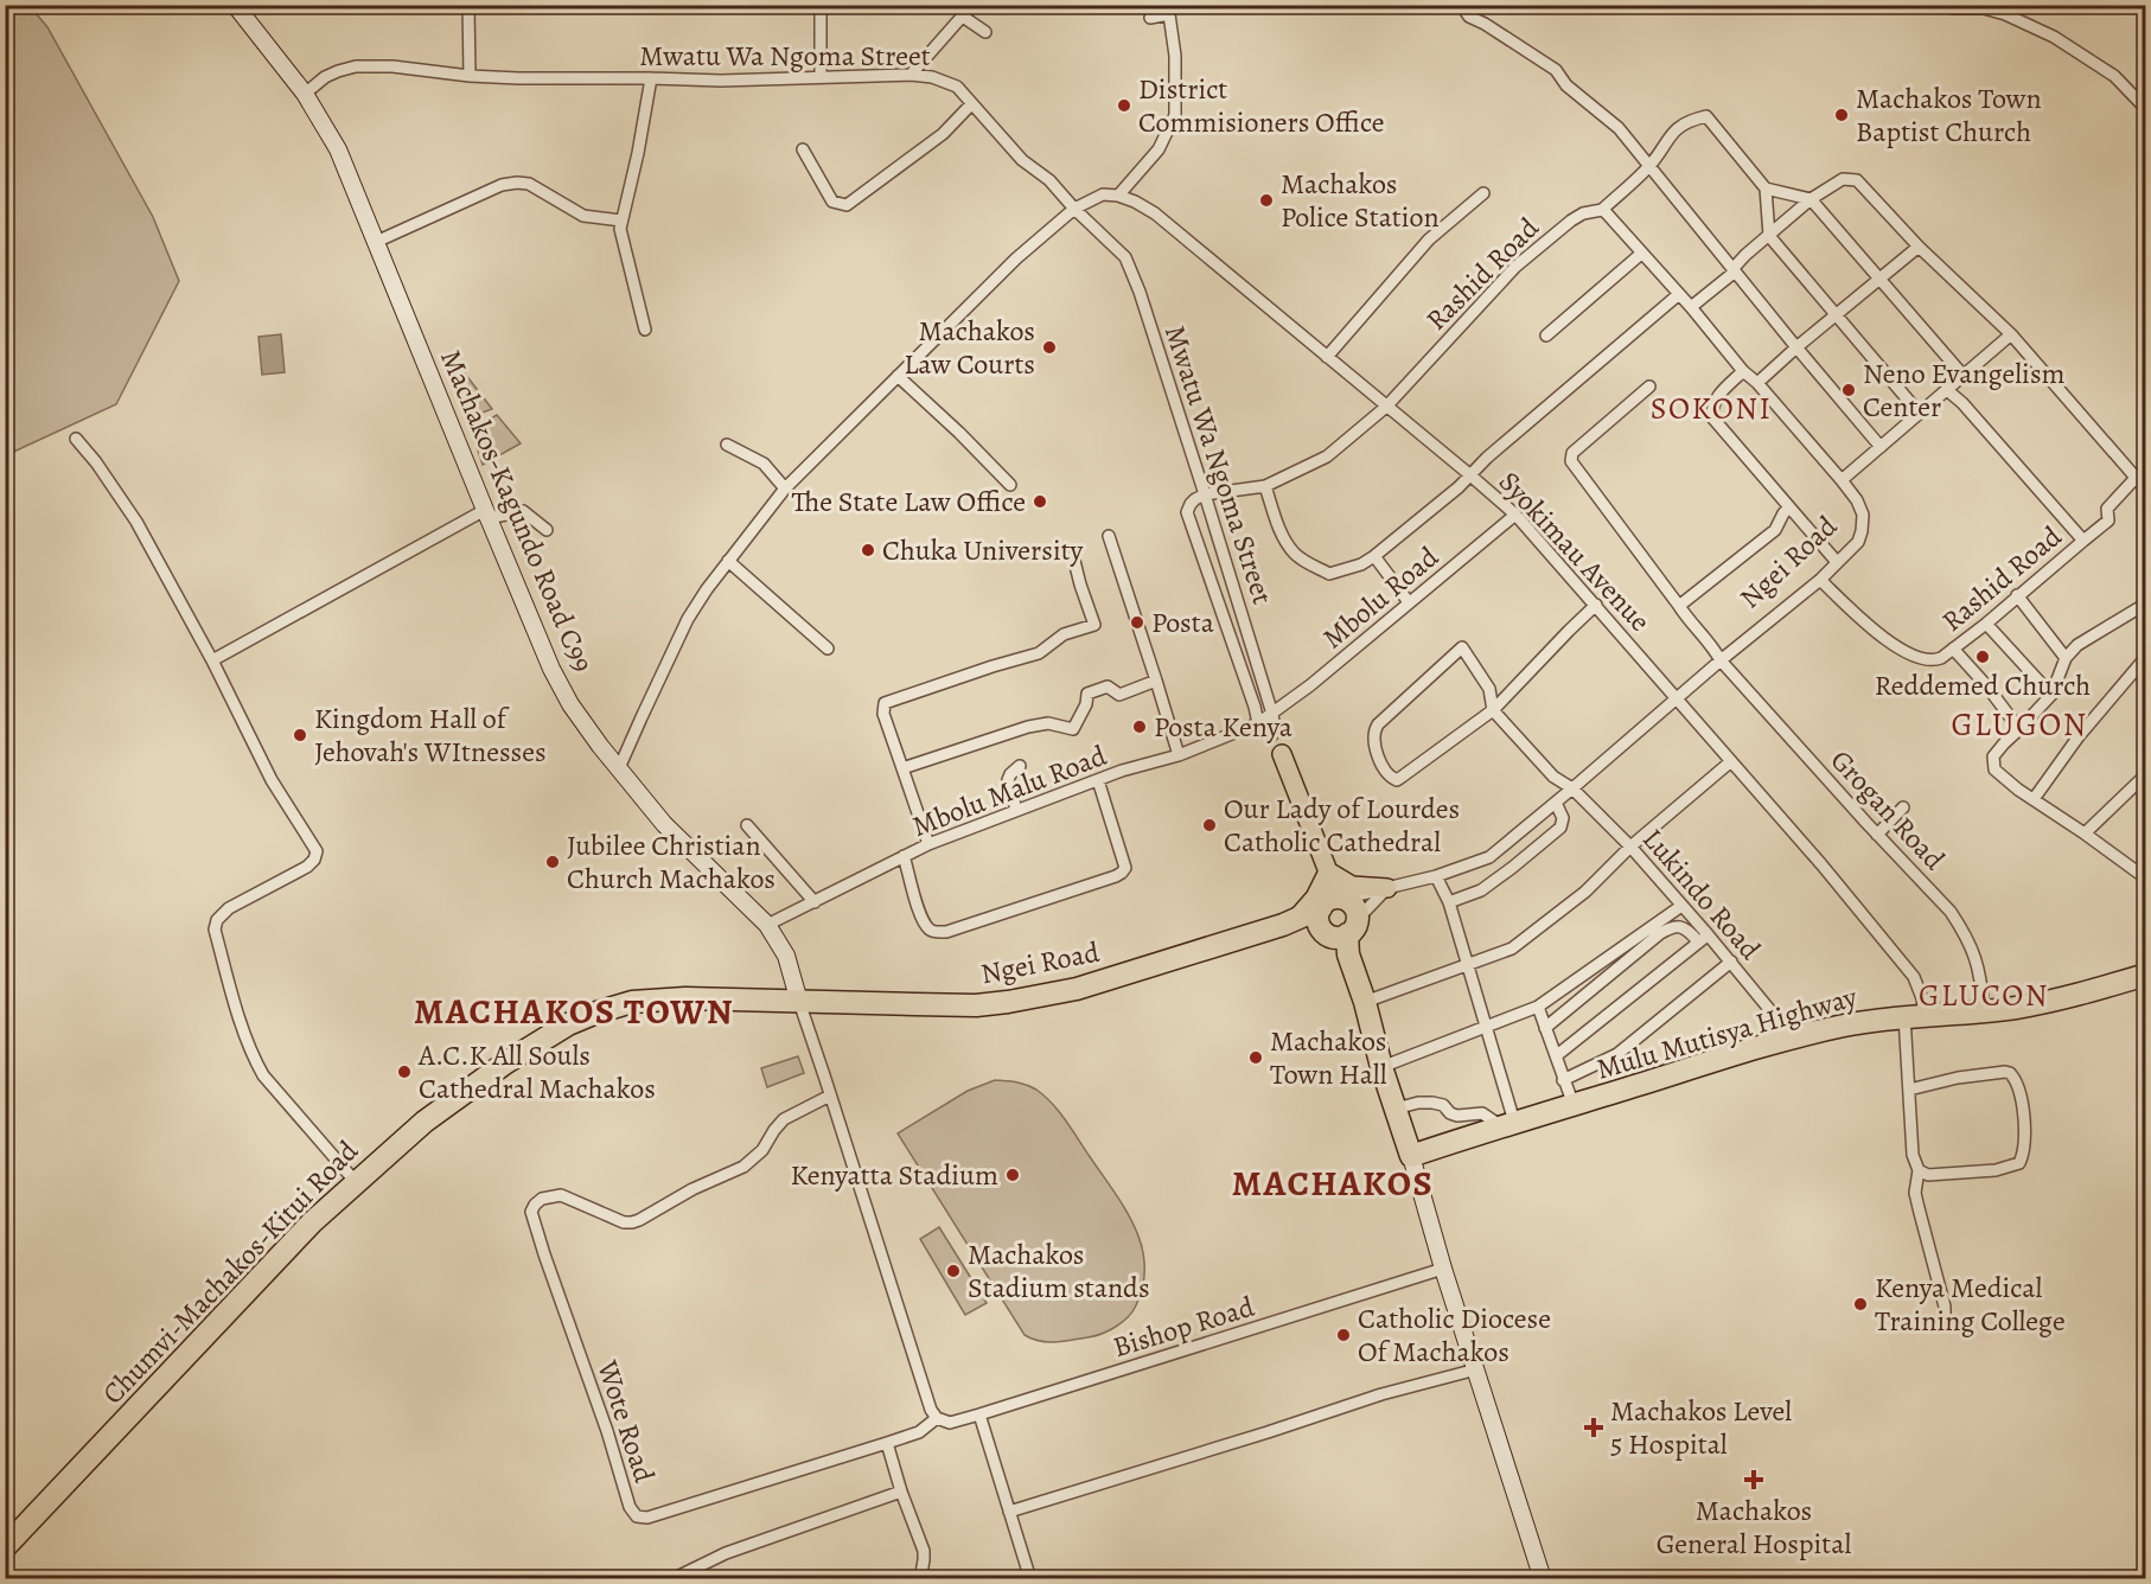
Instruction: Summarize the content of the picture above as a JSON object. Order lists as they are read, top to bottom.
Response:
{
  "streets": {
    "highway": ["Ngei Road", "Mulu Mutisya Highway", "Chumvi-Machakos-Kitui Road"],
    "main road": ["Machakos-Kagundo Road C99"],
    "street": [
      "Mwatu Wa Ngoma Street",
      "Rashid Road",
      "Syokimau Avenue",
      "Mbolu Road",
      "Mbolu Malu Road",
      "Grogan Road",
      "Lukindo Road",
      "Bishop Road",
      "Wote Road"
    ]
  },
  "crossings": [
    ["Mwatu Wa Ngoma Street", "Rashid Road"],
    ["Mwatu Wa Ngoma Street", "Machakos-Kagundo Road C99"],
    ["Mwatu Wa Ngoma Street", "Mbolu Road"],
    ["Mwatu Wa Ngoma Street", "Mbolu Malu Road"],
    ["Rashid Road", "Syokimau Avenue"],
    ["Rashid Road", "Ngei Road"],
    ["Machakos-Kagundo Road C99", "Ngei Road"],
    ["Machakos-Kagundo Road C99", "Mbolu Malu Road"],
    ["Machakos-Kagundo Road C99", "Chumvi-Machakos-Kitui Road"],
    ["Syokimau Avenue", "Ngei Road"],
    ["Syokimau Avenue", "Mbolu Road"],
    ["Syokimau Avenue", "Mulu Mutisya Highway"],
    ["Ngei Road", "Grogan Road"],
    ["Ngei Road", "Lukindo Road"],
    ["Ngei Road", "Chumvi-Machakos-Kitui Road"],
    ["Mbolu Road", "Mbolu Malu Road"],
    ["Grogan Road", "Mulu Mutisya Highway"],
    ["Lukindo Road", "Mulu Mutisya Highway"],
    ["Bishop Road", "Wote Road"]
  ],
  "districts": [
    "SOKONI",
    "GLUGON",
    "GLUCON",
    "MACHAKOS TOWN",
    "MACHAKOS"
  ],
  "places": {
    "other": [
      "District Commisioners Office",
      "Machakos Town Baptist Church",
      "Machakos Police Station",
      "Machakos Law Courts",
      "Neno Evangelism Center",
      "The State Law Office",
      "Chuka University",
      "Posta",
      "Reddemed Church",
      "Posta Kenya",
      "Kingdom Hall of Jehovah's WItnesses",
      "Our Lady of Lourdes Catholic Cathedral",
      "Jubilee Christian Church Machakos",
      "Machakos Town Hall",
      "A.C.K All Souls Cathedral Machakos",
      "Kenyatta Stadium",
      "Machakos Stadium stands",
      "Kenya Medical Training College",
      "Catholic Diocese Of Machakos"
    ],
    "health": ["Machakos Level 5 Hospital", "Machakos General Hospital"]
  }
}
